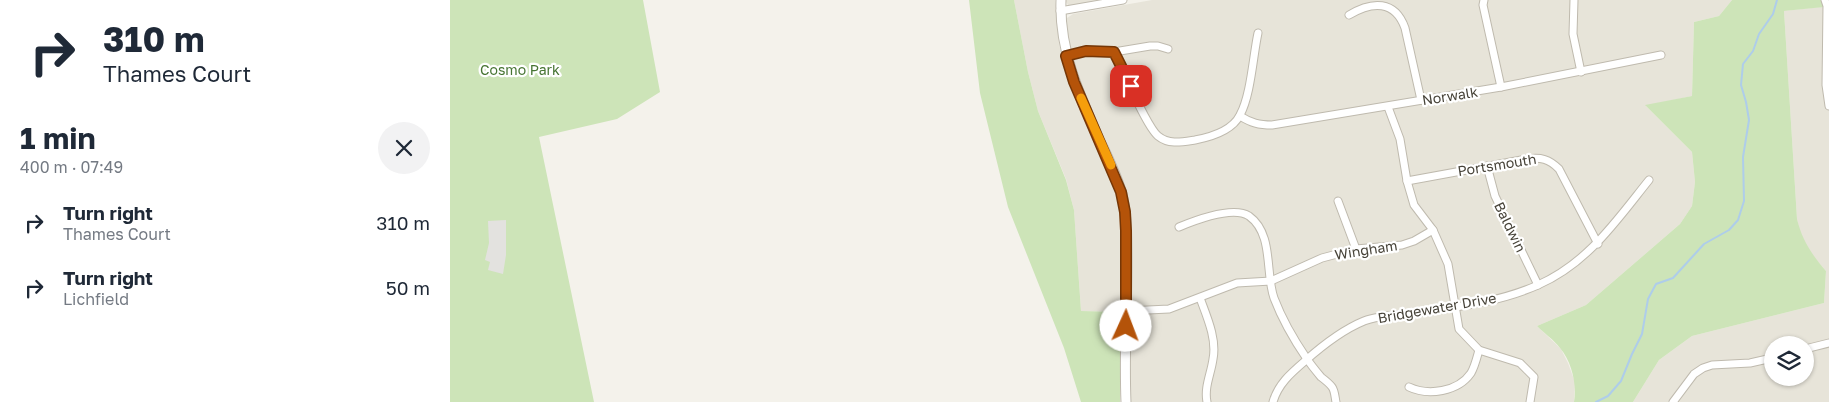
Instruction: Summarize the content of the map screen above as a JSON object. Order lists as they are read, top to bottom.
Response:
{
  "streets": {
    "street": [
      "Norwalk",
      "Portsmouth",
      "Baldwin",
      "Wingham",
      "Bridgewater Drive"
    ]
  },
  "crossings": [
    ["Portsmouth", "Baldwin"],
    ["Portsmouth", "Bridgewater Drive"],
    ["Baldwin", "Bridgewater Drive"]
  ],
  "parks": ["Cosmo Park"],
  "page": {
    "turn": ["310 m", "Thames Court"],
    "heading": ["1 min", "400 m · 07:49"],
    "list": [
      {
        "name": "Turn right",
        "note": "Thames Court",
        "value": "310 m"
      },
      {
        "name": "Turn right",
        "note": "Lichfield",
        "value": "50 m"
      }
    ]
  }
}
